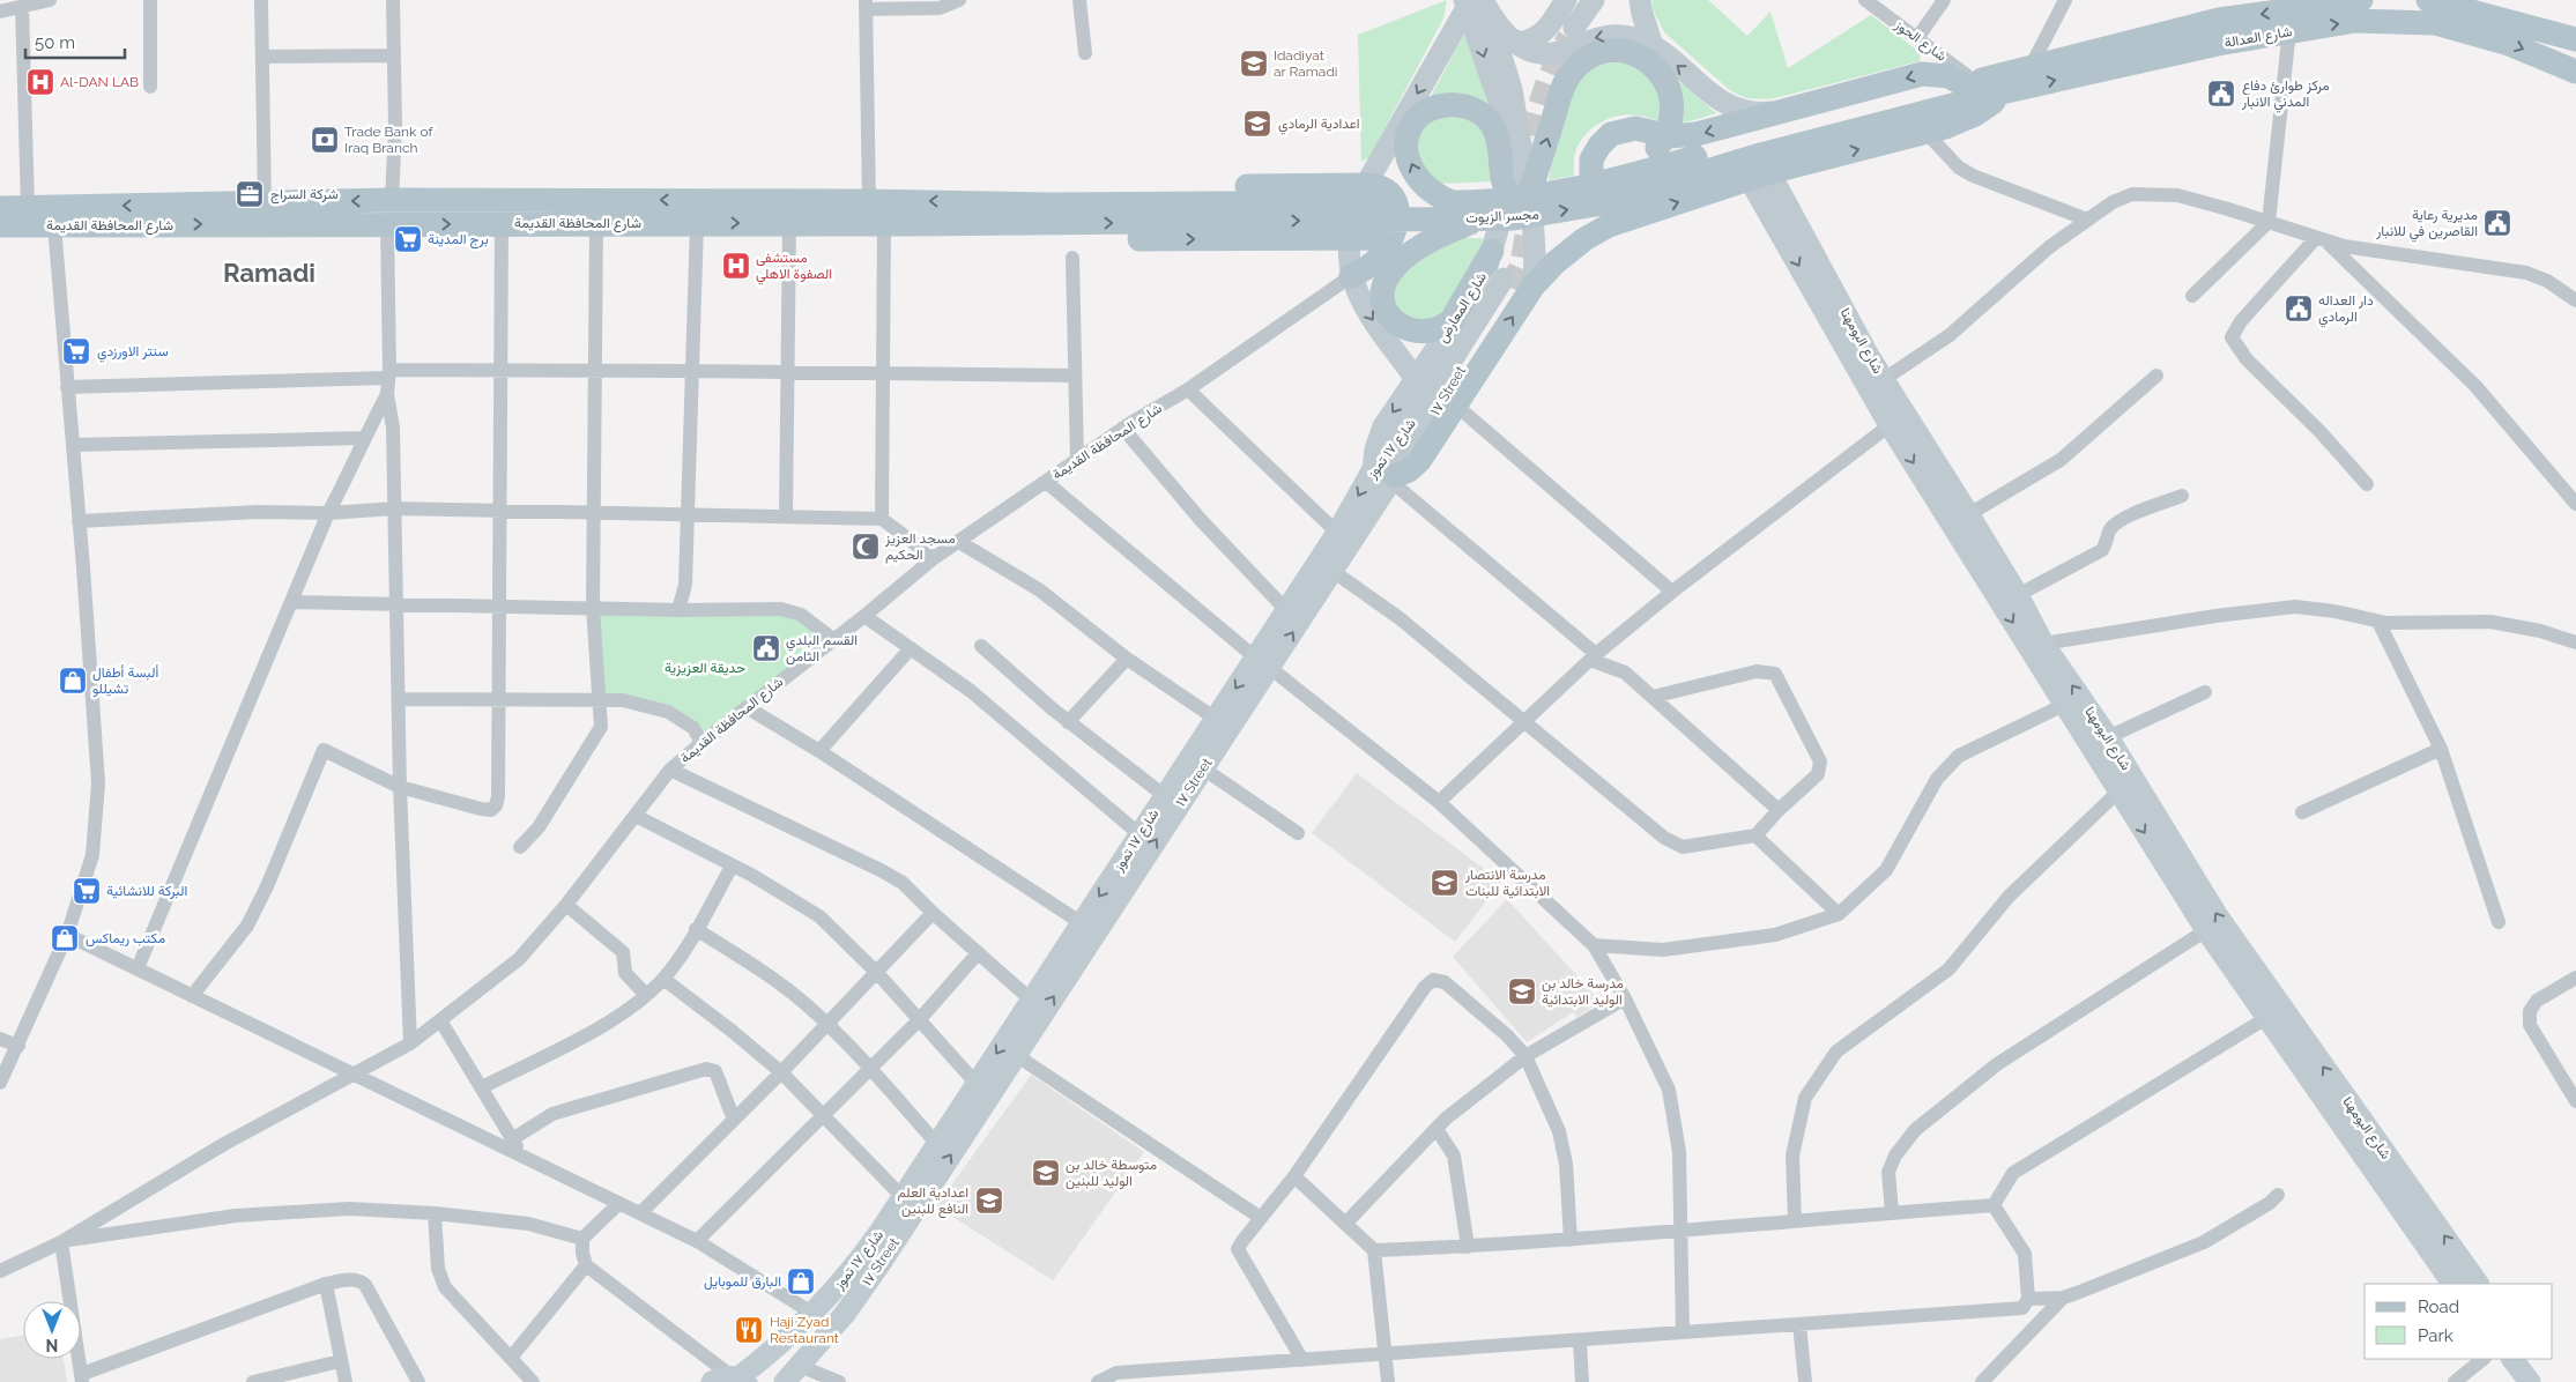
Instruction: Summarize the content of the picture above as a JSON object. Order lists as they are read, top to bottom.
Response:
{
  "streets": {
    "main road": ["شارع العدالة", "مجسر الزيوت", "شارع المحافظة القديمة"],
    "street": [
      "شارع الحوز",
      "شارع المعارض",
      "شارع البومهنا",
      "١٧ Street",
      "شارع ١٧ تموز"
    ]
  },
  "crossings": [
    ["شارع العدالة", "شارع الحوز"],
    ["شارع العدالة", "مجسر الزيوت"],
    ["مجسر الزيوت", "شارع المحافظة القديمة"],
    ["شارع المعارض", "١٧ Street"],
    ["شارع المعارض", "شارع ١٧ تموز"],
    ["١٧ Street", "شارع ١٧ تموز"]
  ],
  "districts": ["Ramadi"],
  "parks": ["حديقة العزيزية"],
  "places": {
    "school or university": [
      "Idadiyat ar Ramadi",
      "اعدادية الرمادي",
      "مدرسة الانتصار الابتدائية للبنات",
      "مدرسة خالد بن الوليد الابتدائية",
      "متوسطة خالد بن الوليد للبنين",
      "اعدادية العلم النافع للبنين"
    ],
    "hospital": ["Al-DAN LAB", "مستشفى الصفوة الاهلي"],
    "public building": [
      "مركز طوارئ دفاع المدني الانبار",
      "مديرية رعاية القاصرين في للانبار",
      "دار العداله الرمادي",
      "القسم البلدي الثامن"
    ],
    "bank": ["Trade Bank of Iraq Branch"],
    "office": ["شركة السراج"],
    "supermarket": ["برج المدينة", "سنتر الاورزدي", "البركة للانشائية"],
    "mosque": ["مسجد العزيز الحكيم"],
    "shop": ["ألبسة أطفال تشيللو", "مكتب ريماكس", "البارق للموبايل"],
    "restaurant": ["Haji Zyad Restaurant"]
  },
  "legend": ["Road", "Park"],
  "scale_bar": "50 m",
  "north": "bottom"
}
